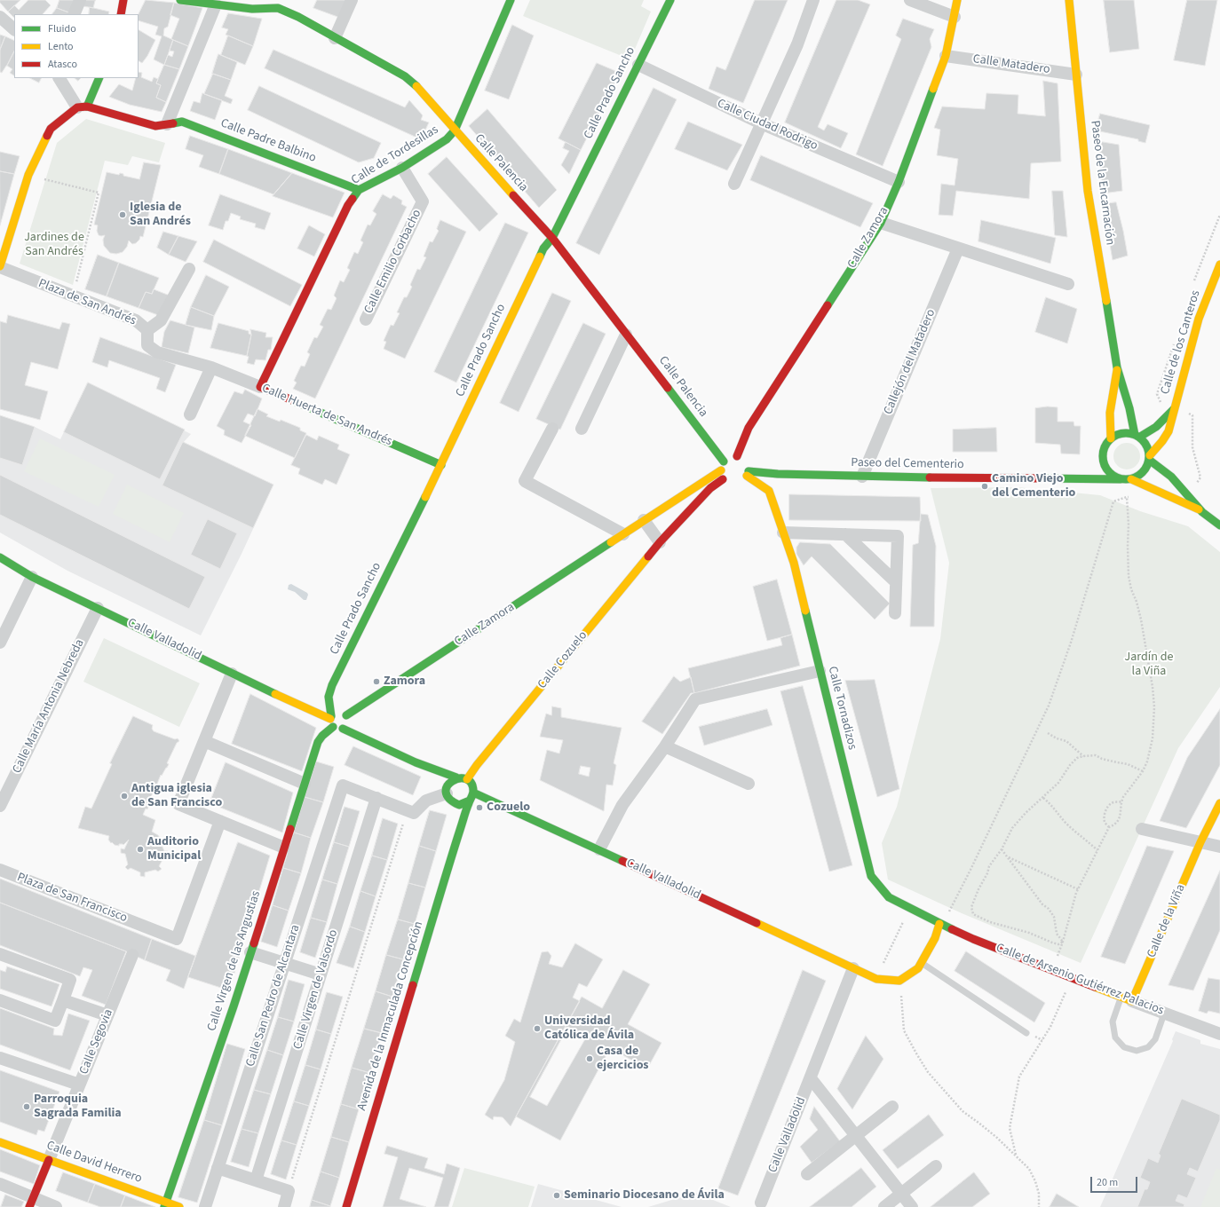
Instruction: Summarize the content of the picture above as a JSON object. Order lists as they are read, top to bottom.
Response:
{
  "streets": {
    "street": [
      "Calle Matadero",
      "Calle Prado Sancho",
      "Calle Ciudad Rodrigo",
      "Calle Padre Balbino",
      "Calle de Tordesillas",
      "Calle Palencia",
      "Paseo de la Encarnación",
      "Calle Zamora",
      "Calle Emilio Corbacho",
      "Plaza de San Andrés",
      "Calle de los Canteros",
      "Callejón del Matadero",
      "Calle Huerta de San Andrés",
      "Paseo del Cementerio",
      "Calle Valladolid",
      "Calle Cozuelo",
      "Calle María Antonia Nebreda",
      "Calle Tornadizos",
      "Plaza de San Francisco",
      "Calle de la Viña",
      "Calle Virgen de las Angustias",
      "Calle de Arsenio Gutiérrez Palacios",
      "Calle Virgen de Valsordo",
      "Calle San Pedro de Alcantara",
      "Avenida de la Inmaculada Concepción",
      "Calle Segovia",
      "Calle David Herrero"
    ]
  },
  "crossings": [
    ["Calle Matadero", "Paseo de la Encarnación"],
    ["Calle Matadero", "Calle Zamora"],
    ["Calle Prado Sancho", "Calle Ciudad Rodrigo"],
    ["Calle Prado Sancho", "Calle Palencia"],
    ["Calle Prado Sancho", "Calle Zamora"],
    ["Calle Prado Sancho", "Calle Huerta de San Andrés"],
    ["Calle Prado Sancho", "Calle Valladolid"],
    ["Calle Prado Sancho", "Calle Virgen de las Angustias"],
    ["Calle Ciudad Rodrigo", "Calle Zamora"],
    ["Calle Padre Balbino", "Calle de Tordesillas"],
    ["Calle de Tordesillas", "Calle Palencia"],
    ["Calle de Tordesillas", "Calle Emilio Corbacho"],
    ["Calle de Tordesillas", "Calle Huerta de San Andrés"],
    ["Paseo de la Encarnación", "Calle de los Canteros"],
    ["Paseo de la Encarnación", "Paseo del Cementerio"],
    ["Calle Zamora", "Calle Valladolid"],
    ["Calle Zamora", "Calle Cozuelo"],
    ["Calle Zamora", "Calle Virgen de las Angustias"],
    ["Plaza de San Andrés", "Calle Huerta de San Andrés"],
    ["Calle de los Canteros", "Paseo del Cementerio"],
    ["Callejón del Matadero", "Paseo del Cementerio"],
    ["Paseo del Cementerio", "Calle Tornadizos"],
    ["Calle Valladolid", "Calle Cozuelo"],
    ["Calle Valladolid", "Calle María Antonia Nebreda"],
    ["Calle Valladolid", "Calle Tornadizos"],
    ["Calle Valladolid", "Calle Virgen de las Angustias"],
    ["Calle Valladolid", "Calle de Arsenio Gutiérrez Palacios"],
    ["Calle Valladolid", "Avenida de la Inmaculada Concepción"],
    ["Calle Cozuelo", "Avenida de la Inmaculada Concepción"],
    ["Calle Tornadizos", "Calle de Arsenio Gutiérrez Palacios"],
    ["Calle de la Viña", "Calle de Arsenio Gutiérrez Palacios"],
    ["Calle Virgen de las Angustias", "Calle David Herrero"],
    ["Calle Virgen de Valsordo", "Calle San Pedro de Alcantara"],
    ["Calle Segovia", "Calle David Herrero"]
  ],
  "parks": ["Jardines de San Andrés", "Jardín de la Viña"],
  "places": [
    "Iglesia de San Andrés",
    "Camino Viejo del Cementerio",
    "Zamora",
    "Antigua iglesia de San Francisco",
    "Cozuelo",
    "Auditorio Municipal",
    "Universidad Católica de Ávila",
    "Casa de ejercicios",
    "Parroquia Sagrada Familia",
    "Seminario Diocesano de Ávila"
  ],
  "legend": ["Fluido", "Lento", "Atasco"],
  "scale_bar": "20 m"
}
